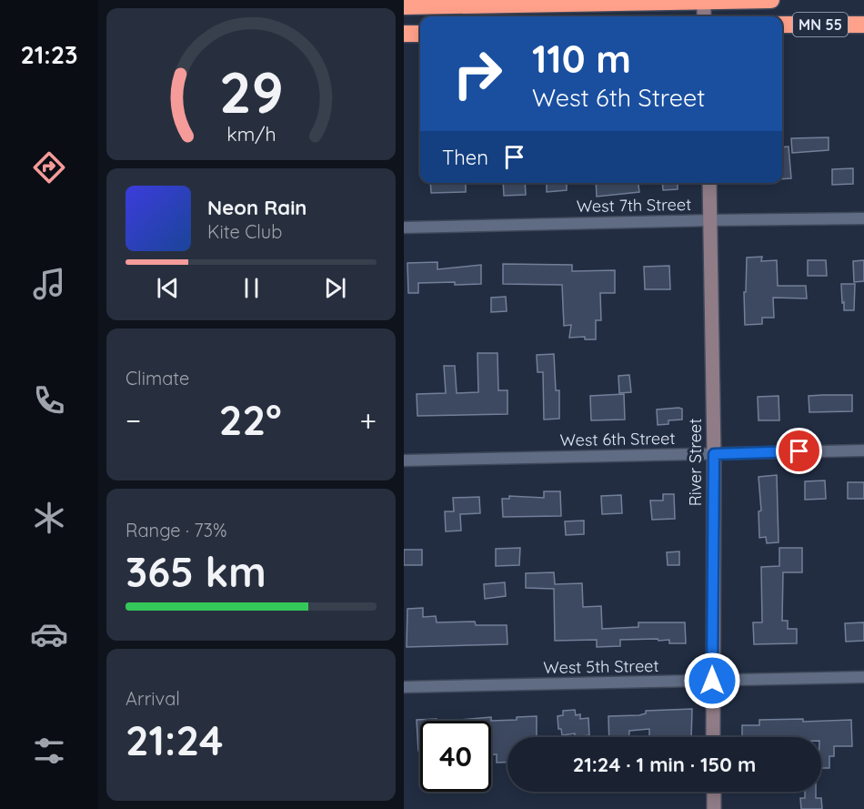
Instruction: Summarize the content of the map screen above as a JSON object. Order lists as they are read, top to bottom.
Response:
{
  "streets": {
    "highway": ["MN 55"],
    "street": [
      "West 7th Street",
      "West 6th Street",
      "River Street",
      "West 5th Street"
    ]
  },
  "crossings": [
    ["West 7th Street", "River Street"],
    ["West 6th Street", "River Street"],
    ["River Street", "West 5th Street"]
  ],
  "page": {
    "tabs": "21:23",
    "turn": ["110 m", "West 6th Street"],
    "then": "Then",
    "song": ["Neon Rain", "Kite Club"],
    "tile": [
      "Climate",
      ["Range · 73%", "365 km"],
      ["Arrival", "21:24"]
    ],
    "heat": ["−", "22°", "+"],
    "limit": "40",
    "trip": "21:24 · 1 min · 150 m",
    "gauge": ["29", "km/h"]
  }
}
